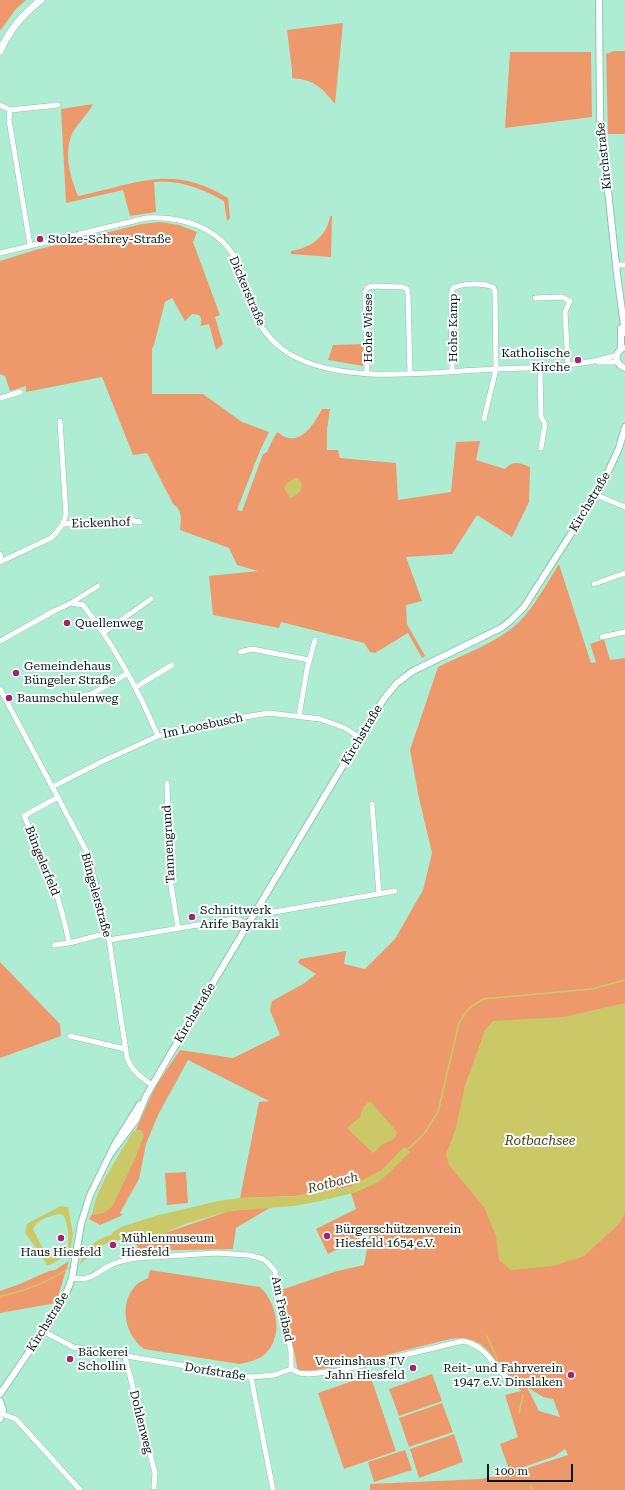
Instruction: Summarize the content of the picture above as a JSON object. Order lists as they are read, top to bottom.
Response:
{
  "streets": {
    "street": [
      "Kirchstraße",
      "Dickerstraße",
      "Hohe Wiese",
      "Hohe Kamp",
      "Eickenhof",
      "Im Loosbusch",
      "Tannengrund",
      "Büngelerfeld",
      "Büngelerstraße",
      "Am Freibad",
      "Dorfstraße",
      "Dohlenweg"
    ]
  },
  "crossings": [
    ["Kirchstraße", "Im Loosbusch"],
    ["Kirchstraße", "Büngelerstraße"],
    ["Kirchstraße", "Am Freibad"],
    ["Kirchstraße", "Dorfstraße"],
    ["Dickerstraße", "Hohe Wiese"],
    ["Dickerstraße", "Hohe Kamp"],
    ["Im Loosbusch", "Büngelerstraße"],
    ["Büngelerfeld", "Büngelerstraße"],
    ["Am Freibad", "Dorfstraße"],
    ["Dorfstraße", "Dohlenweg"]
  ],
  "water": ["Rotbachsee", "Rotbach"],
  "places": [
    "Stolze-Schrey-Straße",
    "Katholische Kirche",
    "Quellenweg",
    "Gemeindehaus Büngeler Straße",
    "Baumschulenweg",
    "Schnittwerk Arife Bayrakli",
    "Bürgerschützenverein Hiesfeld 1654 e.V.",
    "Haus Hiesfeld",
    "Mühlenmuseum Hiesfeld",
    "Bäckerei Schollin",
    "Vereinshaus TV Jahn Hiesfeld",
    "Reit- und Fahrverein 1947 e.V. Dinslaken"
  ],
  "scale_bar": "100 m"
}
